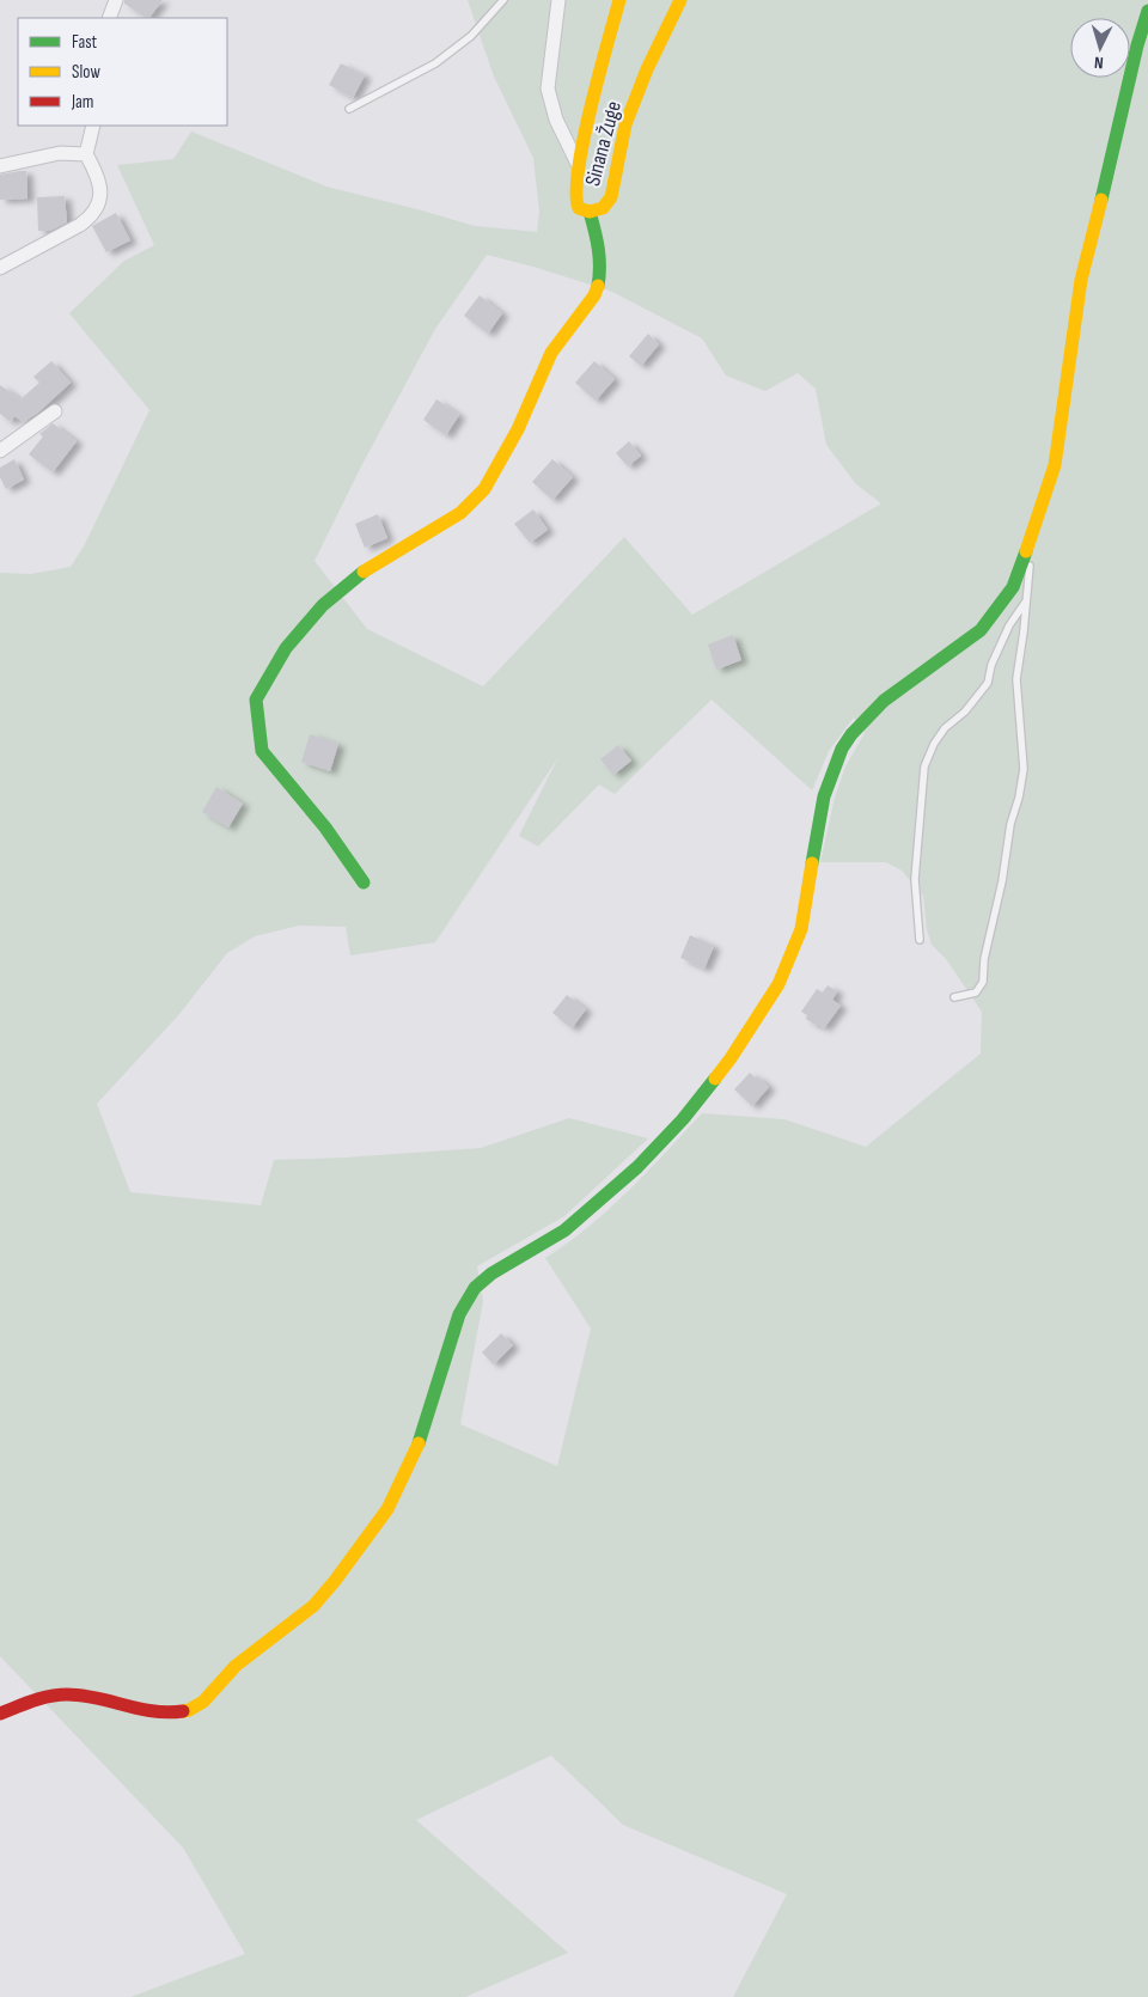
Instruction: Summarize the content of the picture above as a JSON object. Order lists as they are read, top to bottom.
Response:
{
  "streets": {
    "main road": ["Sinana Žuge"]
  },
  "legend": ["Fast", "Slow", "Jam"],
  "north": "bottom"
}
